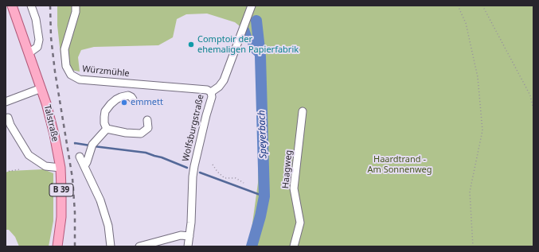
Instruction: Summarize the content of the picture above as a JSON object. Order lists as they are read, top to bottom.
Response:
{
  "streets": {
    "main road": ["Talstraße", "B 39"],
    "street": ["Würzmühle", "Wolfsburgstraße", "Haagweg"]
  },
  "crossings": [
    ["Würzmühle", "Wolfsburgstraße"]
  ],
  "water": ["Speyerbach"],
  "parks": ["Haardtrand - Am Sonnenweg"],
  "places": ["Comptoir der ehemaligen Papierfabrik", "emmett"]
}
